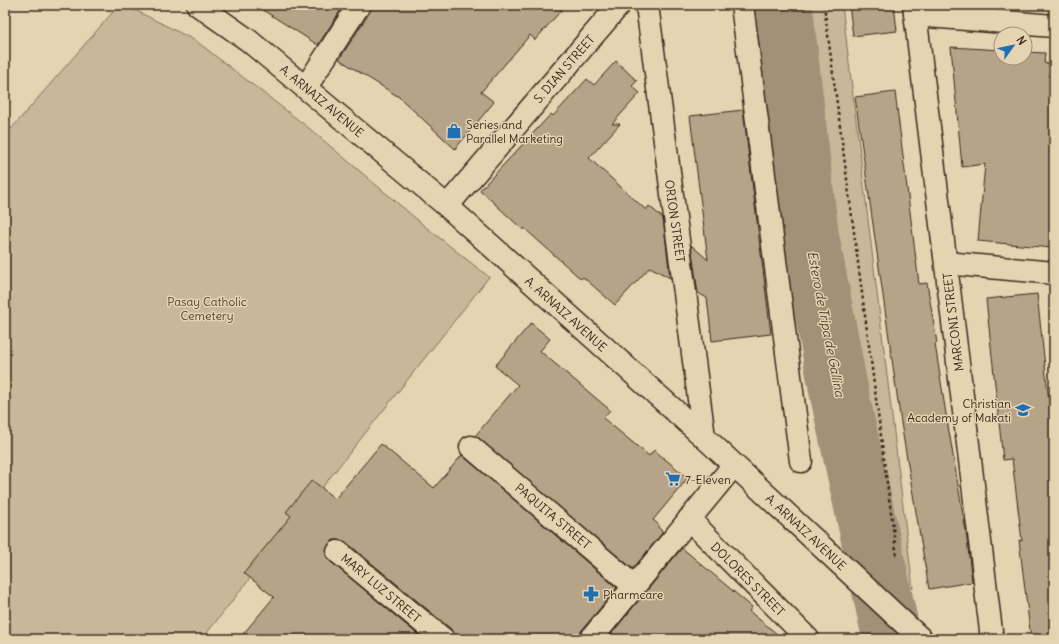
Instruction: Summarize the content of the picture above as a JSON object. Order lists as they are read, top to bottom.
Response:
{
  "streets": {
    "street": [
      "S. DIAN STREET",
      "A. ARNAIZ AVENUE",
      "ORION STREET",
      "MARCONI STREET",
      "PAQUITA STREET",
      "DOLORES STREET",
      "MARY LUZ STREET"
    ]
  },
  "crossings": [
    ["S. DIAN STREET", "A. ARNAIZ AVENUE"],
    ["A. ARNAIZ AVENUE", "ORION STREET"]
  ],
  "water": ["Estero de Tripa de Gallina"],
  "parks": ["Pasay Catholic Cemetery"],
  "places": {
    "shop": ["Series and Parallel Marketing"],
    "school or university": ["Christian Academy of Makati"],
    "supermarket": ["7-Eleven"],
    "pharmacy": ["Pharmcare"]
  },
  "north": "top right"
}
